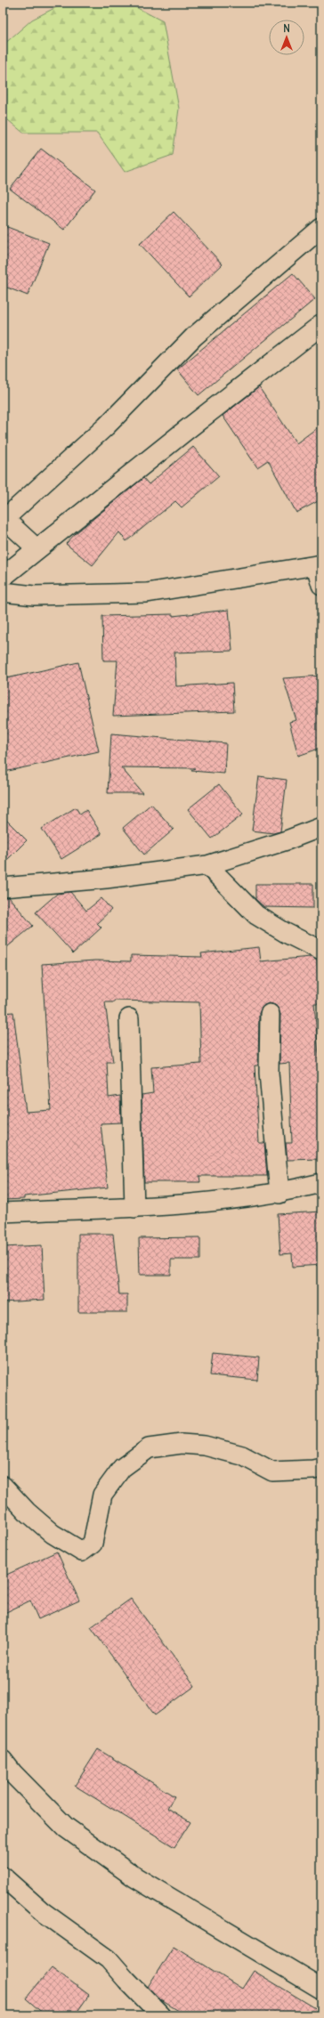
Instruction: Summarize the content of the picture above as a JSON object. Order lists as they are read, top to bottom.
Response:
{
  "north": "top"
}
